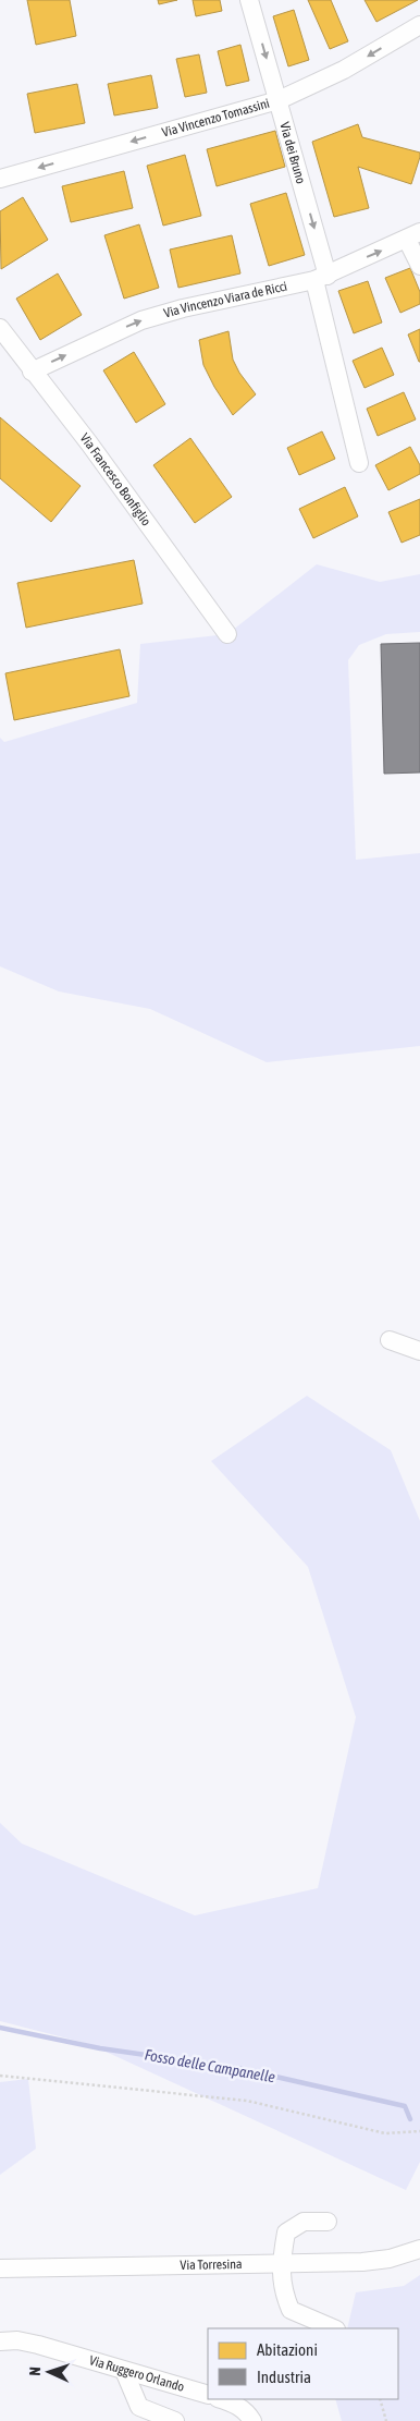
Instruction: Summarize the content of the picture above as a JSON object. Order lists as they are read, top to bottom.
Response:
{
  "streets": {
    "street": [
      "Via Vincenzo Tomassini",
      "Via dei Bruno",
      "Via Vincenzo Viara de Ricci",
      "Via Francesco Bonfiglio",
      "Via Torresina",
      "Via Ruggero Orlando"
    ]
  },
  "crossings": [
    ["Via Vincenzo Tomassini", "Via dei Bruno"],
    ["Via dei Bruno", "Via Vincenzo Viara de Ricci"],
    ["Via Vincenzo Viara de Ricci", "Via Francesco Bonfiglio"]
  ],
  "one_way": ["Via Vincenzo Tomassini", "Via dei Bruno", "Via Vincenzo Viara de Ricci"],
  "water": ["Fosso delle Campanelle"],
  "legend": ["Abitazioni", "Industria"],
  "north": "left"
}
